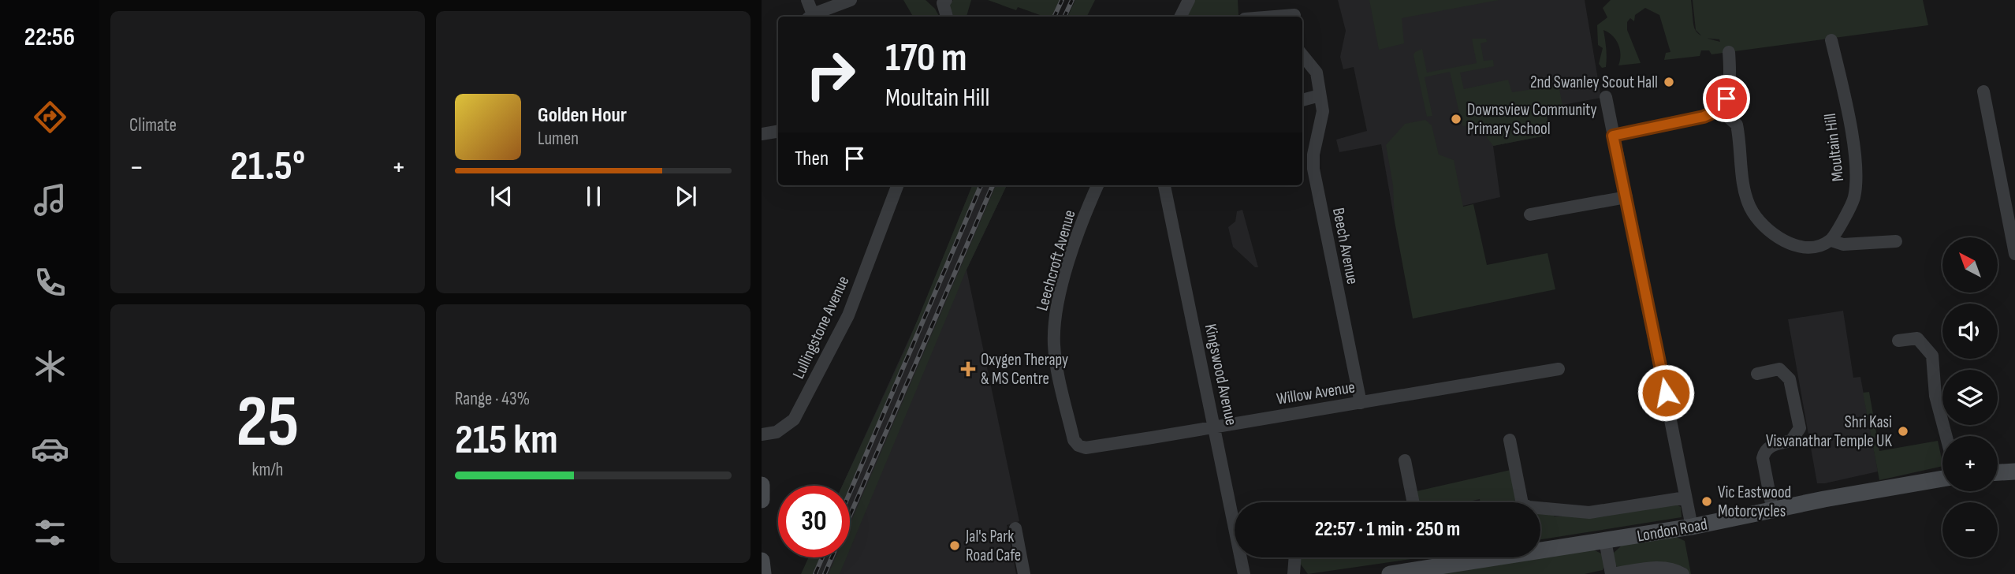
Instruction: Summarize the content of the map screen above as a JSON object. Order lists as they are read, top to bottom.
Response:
{
  "streets": {
    "main road": ["London Road"],
    "street": [
      "Moultain Hill",
      "Beech Avenue",
      "Leechcroft Avenue",
      "Lullingstone Avenue",
      "Kingswood Avenue",
      "Willow Avenue"
    ]
  },
  "crossings": [
    ["Beech Avenue", "Willow Avenue"],
    ["Leechcroft Avenue", "Willow Avenue"],
    ["Kingswood Avenue", "Willow Avenue"]
  ],
  "places": {
    "other": [
      "2nd Swanley Scout Hall",
      "Downsview Community Primary School",
      "Shri Kasi Visvanathar Temple UK",
      "Vic Eastwood Motorcycles",
      "Jal's Park Road Cafe"
    ],
    "health": ["Oxygen Therapy & MS Centre"]
  },
  "north": "top left",
  "page": {
    "tabs": "22:56",
    "tile": [
      "Climate",
      ["25", "km/h"],
      ["Range · 43%", "215 km"]
    ],
    "turn": ["170 m", "Moultain Hill"],
    "song": ["Golden Hour", "Lumen"],
    "then": "Then",
    "heat": ["−", "21.5°", "+"],
    "map_buttons": ["+", "−"],
    "limit": "30",
    "trip": "22:57 · 1 min · 250 m"
  }
}
